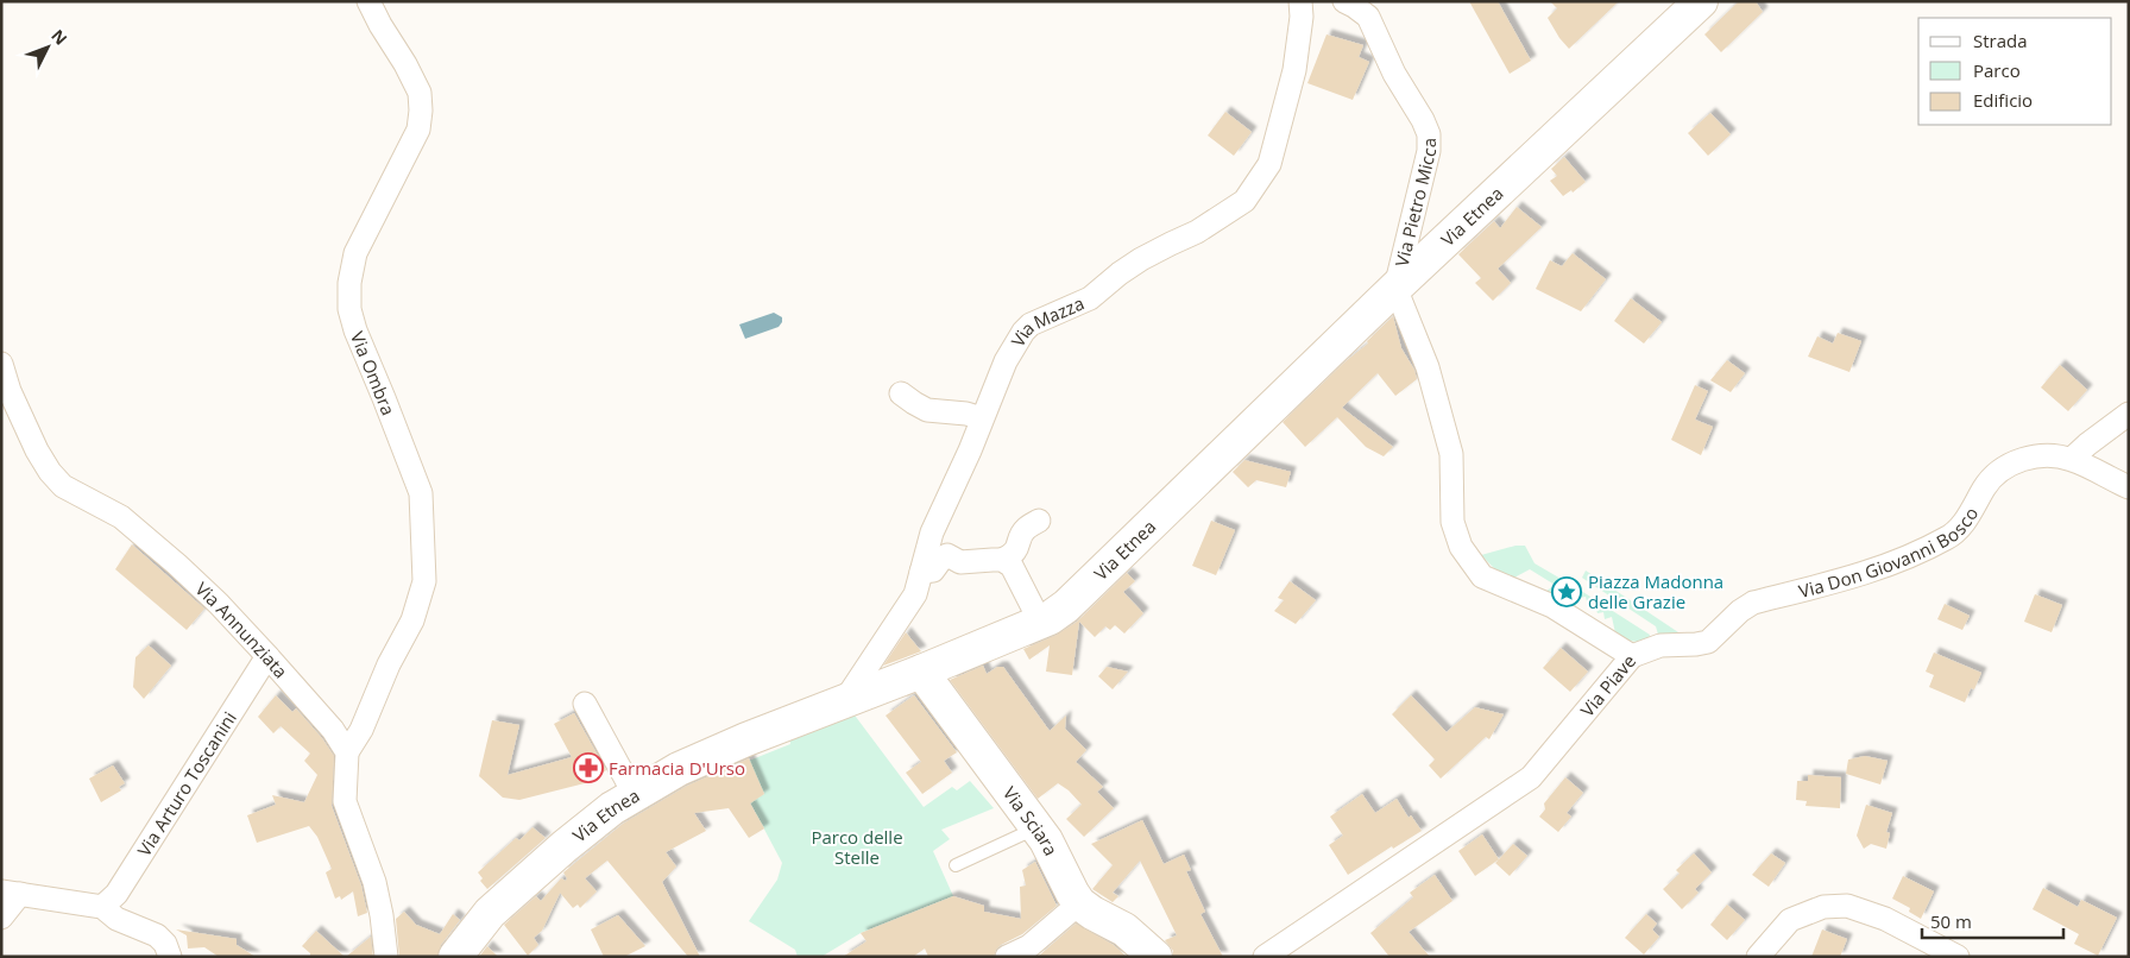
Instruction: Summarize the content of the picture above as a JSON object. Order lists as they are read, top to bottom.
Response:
{
  "streets": {
    "main road": ["Via Etnea", "Via Sciara"],
    "street": [
      "Via Pietro Micca",
      "Via Mazza",
      "Via Ombra",
      "Via Don Giovanni Bosco",
      "Via Annunziata",
      "Via Piave",
      "Via Arturo Toscanini"
    ]
  },
  "crossings": [
    ["Via Pietro Micca", "Via Etnea"],
    ["Via Pietro Micca", "Via Piave"],
    ["Via Etnea", "Via Mazza"],
    ["Via Etnea", "Via Piave"],
    ["Via Etnea", "Via Sciara"],
    ["Via Ombra", "Via Annunziata"],
    ["Via Don Giovanni Bosco", "Via Piave"],
    ["Via Annunziata", "Via Arturo Toscanini"]
  ],
  "parks": ["Parco delle Stelle"],
  "places": {
    "place": ["Piazza Madonna delle Grazie"],
    "pharmacy": ["Farmacia D'Urso"]
  },
  "legend": ["Strada", "Parco", "Edificio"],
  "scale_bar": "50 m",
  "north": "top right"
}
